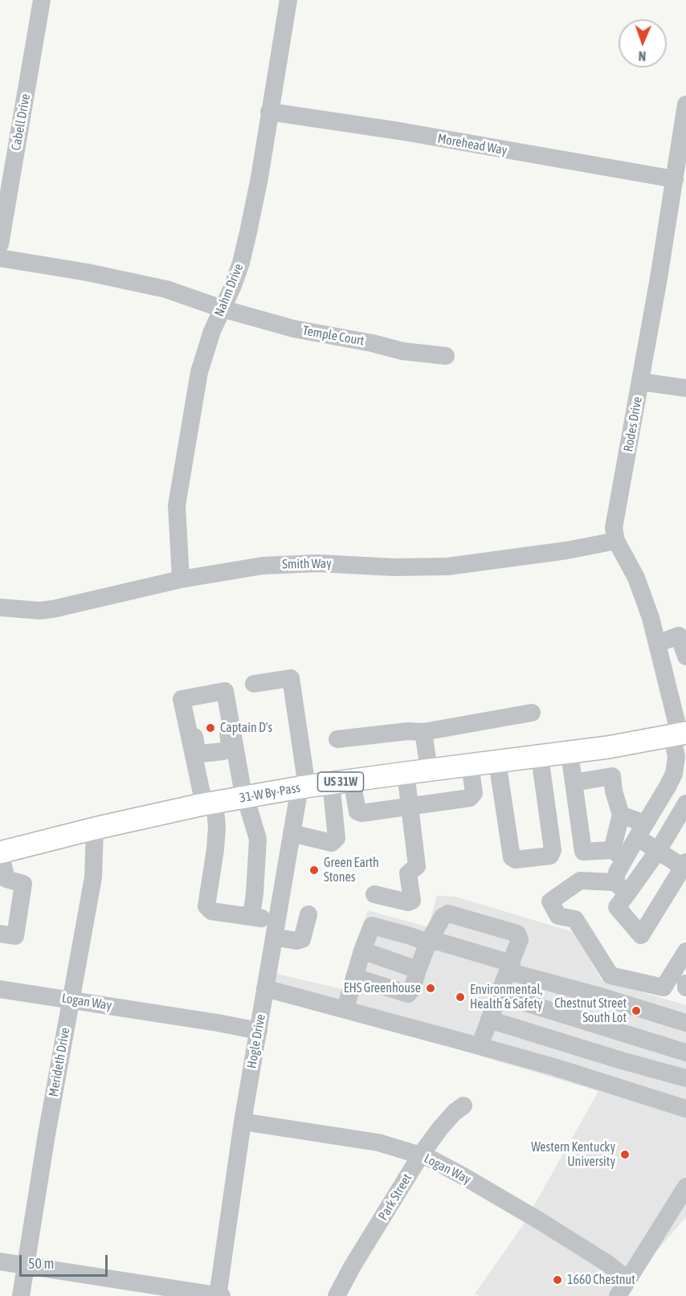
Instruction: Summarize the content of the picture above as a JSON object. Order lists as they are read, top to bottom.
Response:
{
  "streets": {
    "main road": ["US 31W", "31-W By-Pass"],
    "street": [
      "Cabell Drive",
      "Morehead Way",
      "Nahm Drive",
      "Temple Court",
      "Rodes Drive",
      "Smith Way",
      "Logan Way",
      "Hogle Drive",
      "Merideth Drive",
      "Park Street"
    ]
  },
  "crossings": [
    ["Morehead Way", "Nahm Drive"],
    ["Morehead Way", "Rodes Drive"],
    ["Nahm Drive", "Temple Court"],
    ["Nahm Drive", "Smith Way"],
    ["Rodes Drive", "Smith Way"],
    ["Rodes Drive", "31-W By-Pass"],
    ["31-W By-Pass", "Hogle Drive"],
    ["31-W By-Pass", "Merideth Drive"],
    ["Logan Way", "Hogle Drive"],
    ["Logan Way", "Merideth Drive"],
    ["Logan Way", "Park Street"]
  ],
  "places": [
    "Captain D's",
    "Green Earth Stones",
    "EHS Greenhouse",
    "Environmental, Health & Safety",
    "Chestnut Street South Lot",
    "Western Kentucky University",
    "1660 Chestnut"
  ],
  "scale_bar": "50 m",
  "north": "bottom"
}
